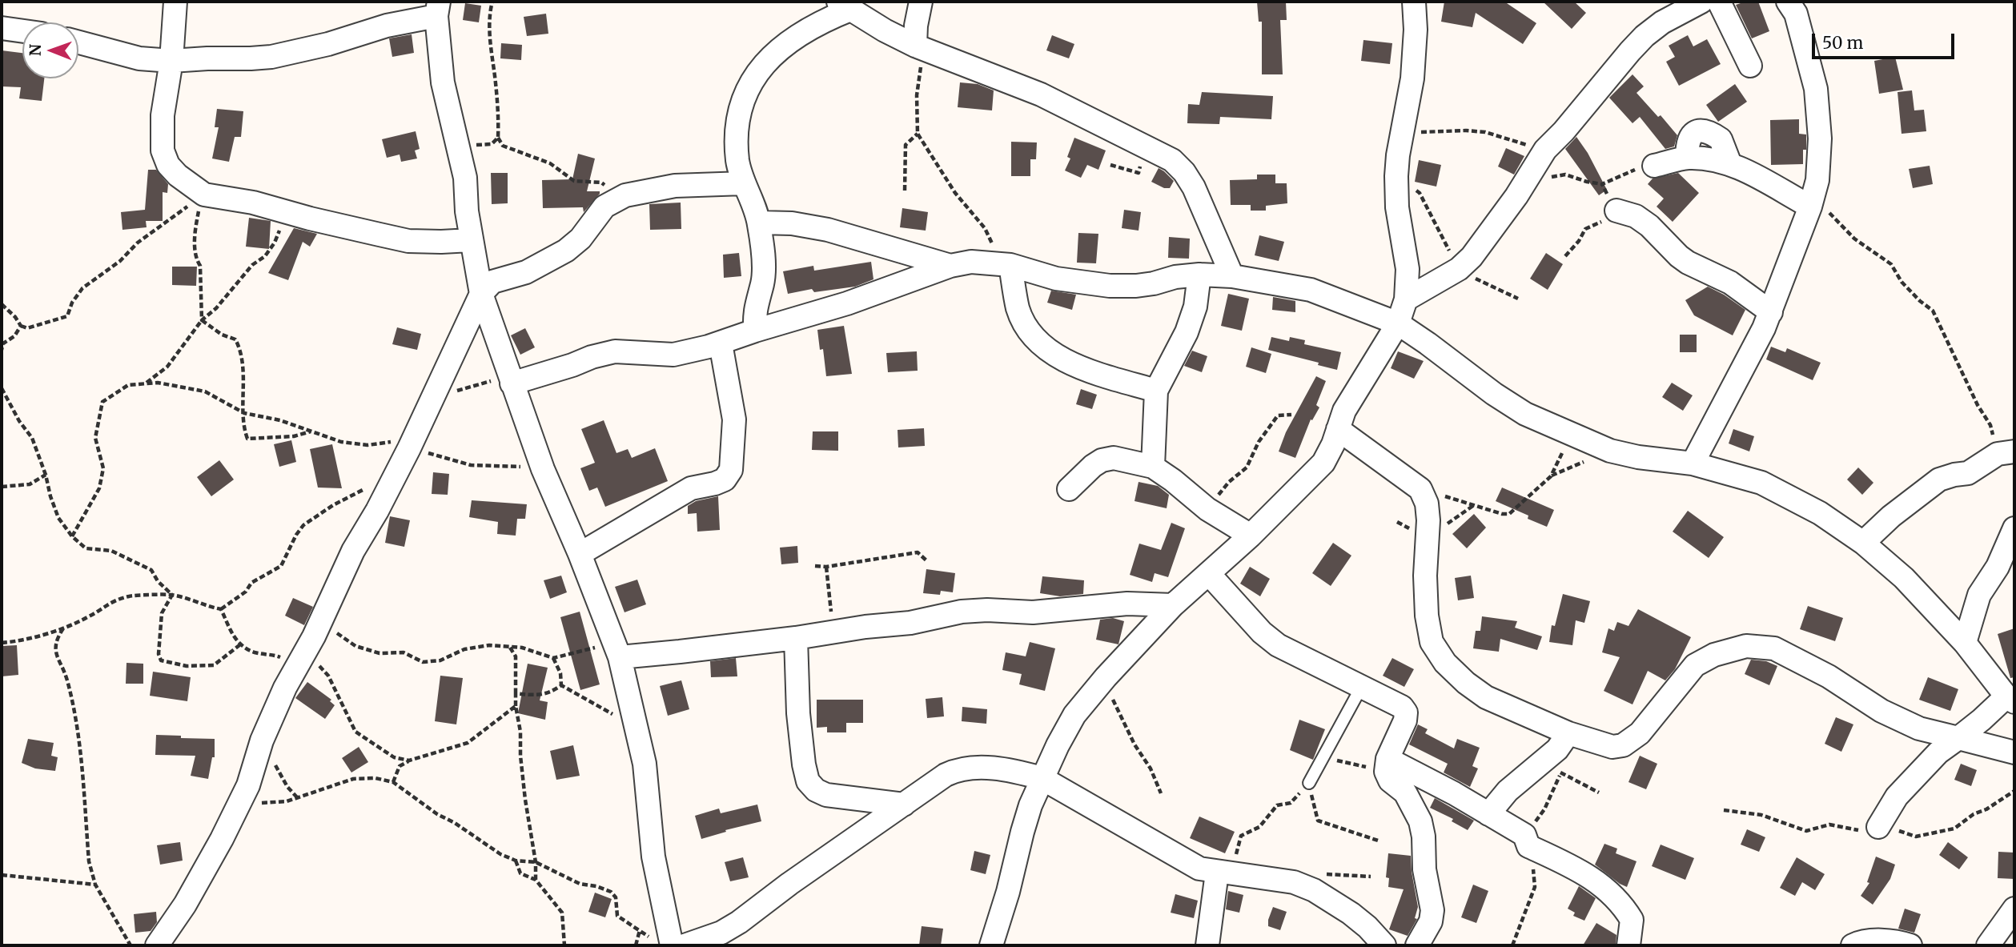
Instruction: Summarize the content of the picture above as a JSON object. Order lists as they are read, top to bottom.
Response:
{
  "scale_bar": "50 m",
  "north": "left"
}
